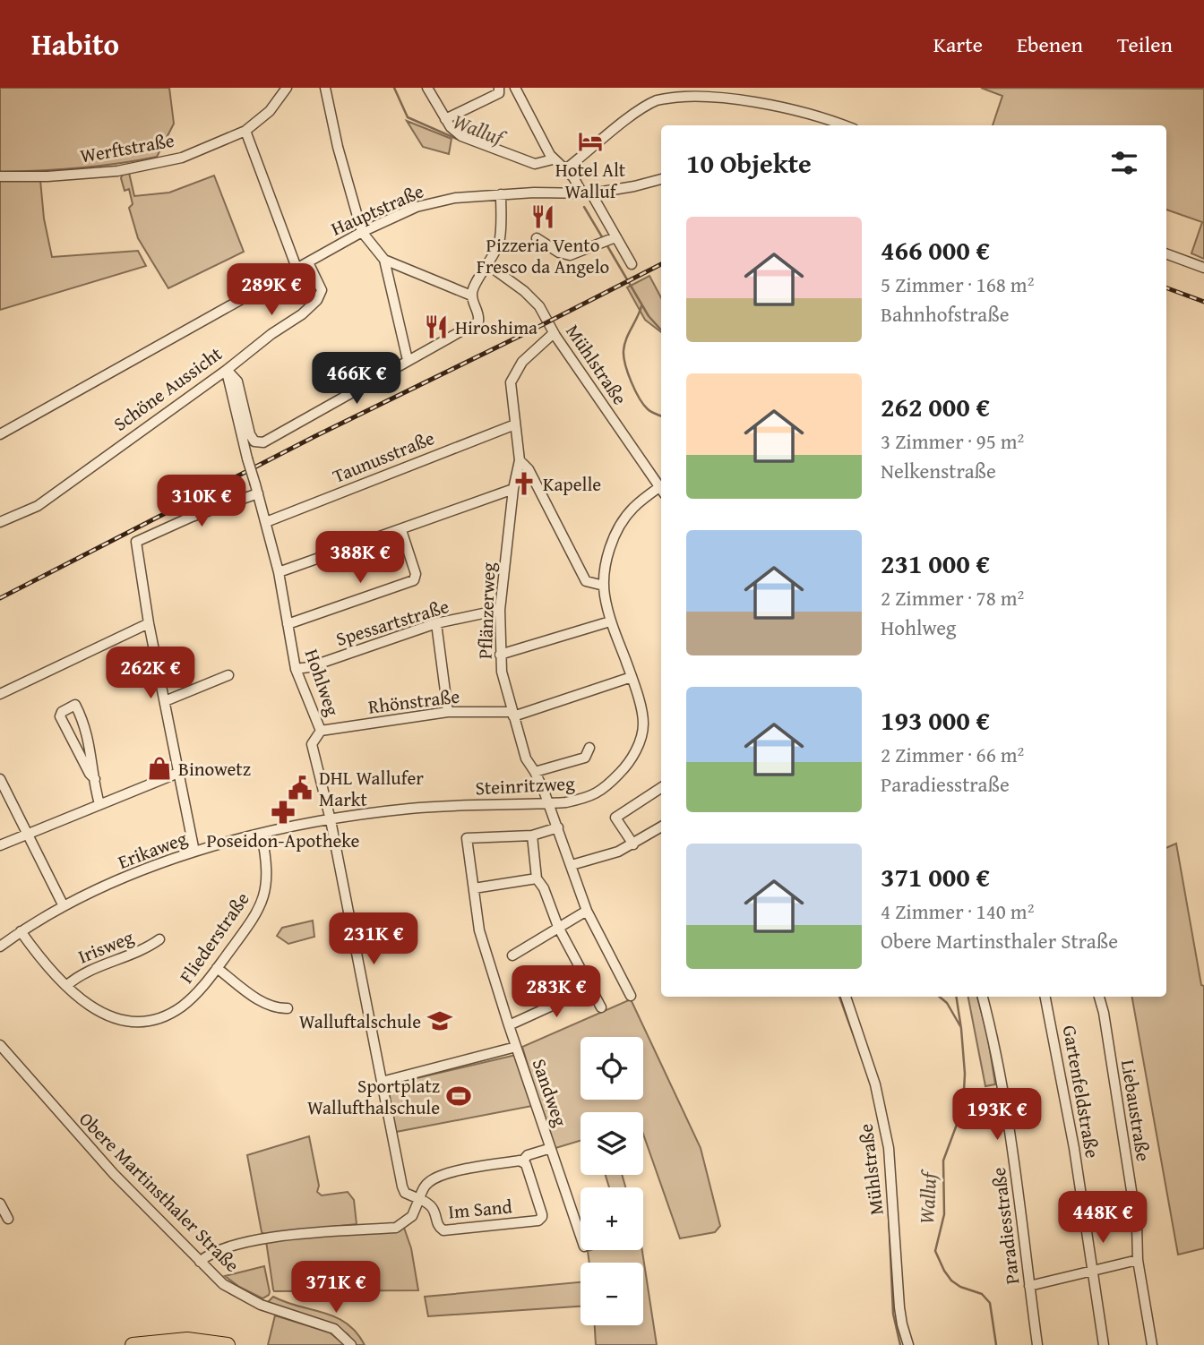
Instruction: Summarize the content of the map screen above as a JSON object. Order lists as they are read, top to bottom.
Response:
{
  "streets": {
    "street": [
      "Werftstraße",
      "Hauptstraße",
      "Mühlstraße",
      "Schöne Aussicht",
      "Taunusstraße",
      "Pflänzerweg",
      "Spessartstraße",
      "Hohlweg",
      "Rhönstraße",
      "Steinritzweg",
      "Erikaweg",
      "Fliederstraße",
      "Irisweg",
      "Gartenfeldstraße",
      "Sandweg",
      "Liebaustraße",
      "Obere Martinsthaler Straße",
      "Im Sand",
      "Paradiesstraße"
    ]
  },
  "crossings": [
    ["Hauptstraße", "Schöne Aussicht"],
    ["Mühlstraße", "Pflänzerweg"],
    ["Schöne Aussicht", "Hohlweg"],
    ["Taunusstraße", "Pflänzerweg"],
    ["Taunusstraße", "Hohlweg"],
    ["Pflänzerweg", "Spessartstraße"],
    ["Pflänzerweg", "Rhönstraße"],
    ["Pflänzerweg", "Steinritzweg"],
    ["Spessartstraße", "Hohlweg"],
    ["Hohlweg", "Rhönstraße"],
    ["Hohlweg", "Steinritzweg"],
    ["Hohlweg", "Erikaweg"],
    ["Hohlweg", "Im Sand"],
    ["Rhönstraße", "Steinritzweg"],
    ["Steinritzweg", "Erikaweg"],
    ["Erikaweg", "Fliederstraße"],
    ["Fliederstraße", "Irisweg"]
  ],
  "water": ["Walluf"],
  "places": {
    "hotel": ["Hotel Alt Walluf"],
    "restaurant": ["Pizzeria Vento Fresco da Angelo", "Hiroshima"],
    "church": ["Kapelle"],
    "shop": ["Binowetz"],
    "public building": ["DHL Wallufer Markt"],
    "pharmacy": ["Poseidon-Apotheke"],
    "school or university": ["Walluftalschule"],
    "sports": ["Sportplatz Wallufthalschule"]
  },
  "page": {
    "header": "Habito",
    "nav": ["Karte", "Ebenen", "Teilen"],
    "heading": "10 Objekte",
    "list": [
      {
        "name": "466 000 €",
        "note": "5 Zimmer · 168 m² · Bahnhofstraße"
      },
      {
        "name": "262 000 €",
        "note": "3 Zimmer · 95 m² · Nelkenstraße"
      },
      {
        "name": "231 000 €",
        "note": "2 Zimmer · 78 m² · Hohlweg"
      },
      {
        "name": "193 000 €",
        "note": "2 Zimmer · 66 m² · Paradiesstraße"
      },
      {
        "name": "371 000 €",
        "note": "4 Zimmer · 140 m² · Obere Martinsthaler Straße"
      }
    ],
    "price": [
      "289K €",
      "466K €",
      "310K €",
      "388K €",
      "262K €",
      "231K €",
      "283K €",
      "193K €",
      "448K €",
      "371K €"
    ],
    "map_buttons": ["+", "−"]
  }
}
